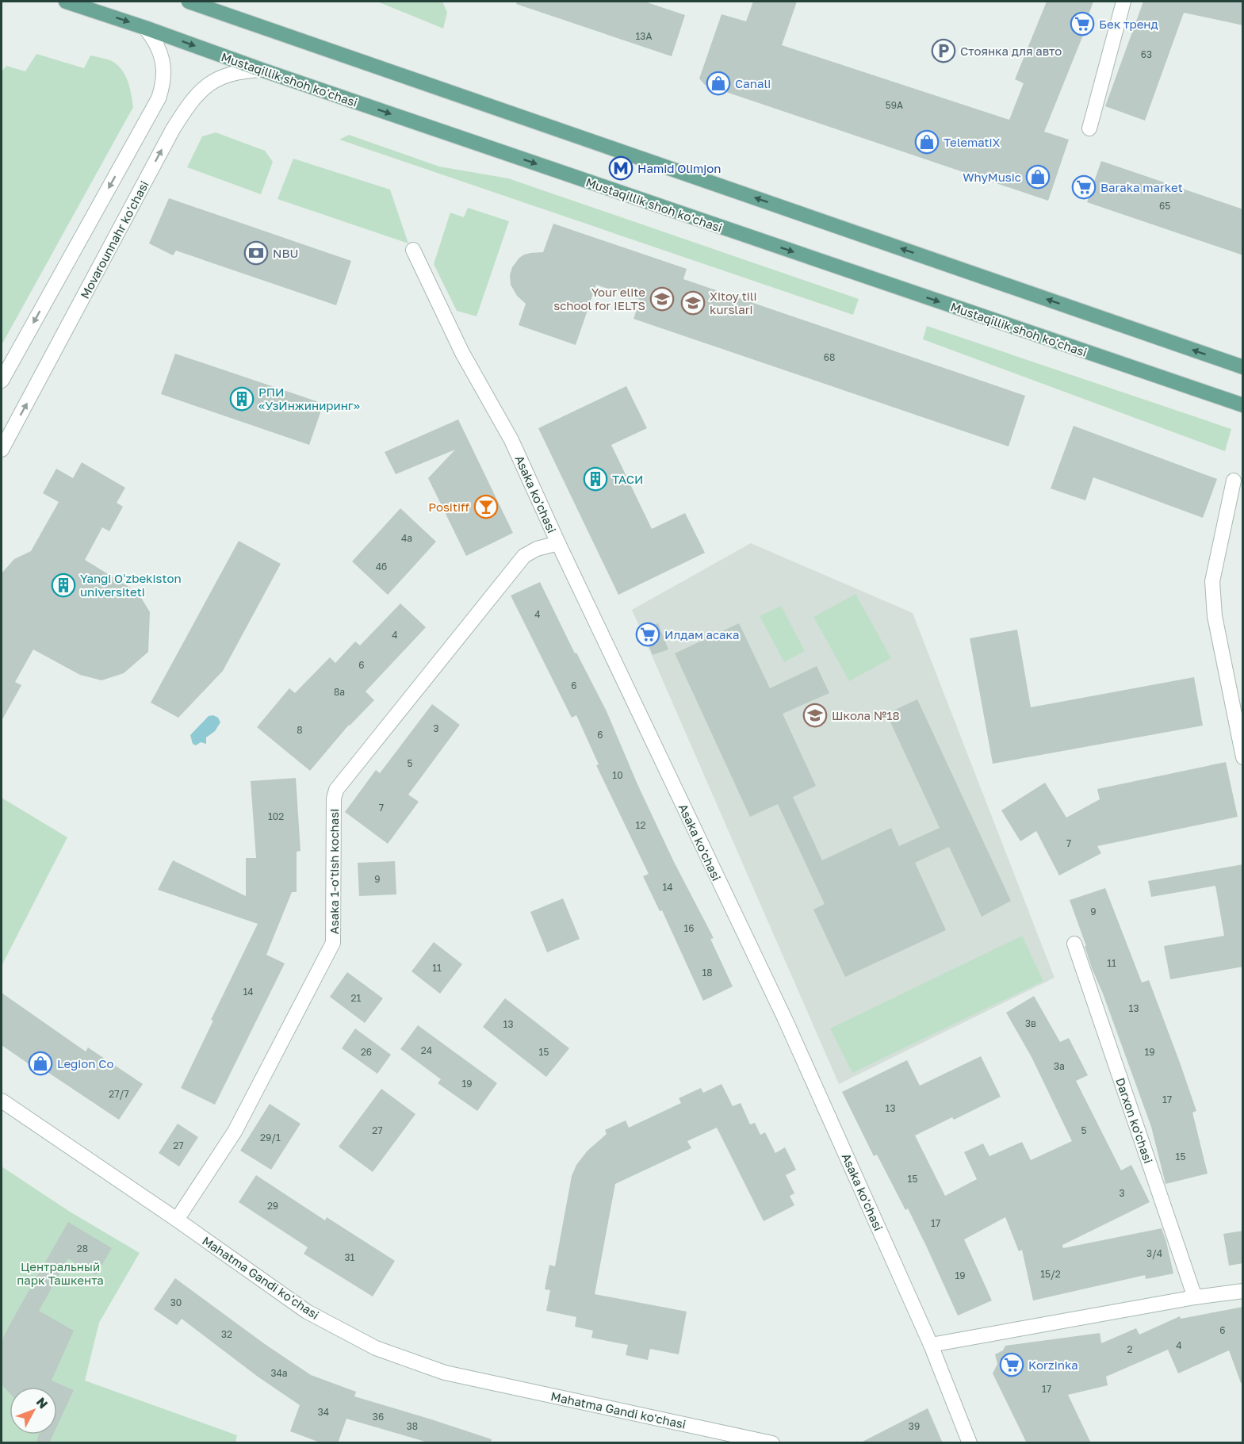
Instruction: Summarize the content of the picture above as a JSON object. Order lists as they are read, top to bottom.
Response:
{
  "streets": {
    "main road": ["Mustaqillik shoh ko'chasi"],
    "street": [
      "Movarounnahr ko'chasi",
      "Asaka ko'chasi",
      "Asaka 1-o'tish kochasi",
      "Darxon ko'chasi",
      "Mahatma Gandi ko'chasi"
    ]
  },
  "crossings": [
    ["Mustaqillik shoh ko'chasi", "Movarounnahr ko'chasi"],
    ["Asaka ko'chasi", "Asaka 1-o'tish kochasi"],
    ["Asaka 1-o'tish kochasi", "Mahatma Gandi ko'chasi"]
  ],
  "parks": ["Центральный парк Ташкента"],
  "places": {
    "supermarket": [
      "Бек тренд",
      "Baraka market",
      "Илдам асака",
      "Korzinka"
    ],
    "parking": ["Стоянка для авто"],
    "shop": [
      "Canali",
      "TelematiX",
      "WhyMusic",
      "Legion Co"
    ],
    "metro station": ["Hamid Olimjon"],
    "bank": ["NBU"],
    "school or university": ["Your elite school for IELTS", "Xitoy tili kurslari", "Школа №18"],
    "building": ["РПИ «УзИнжиниринг»", "ТАСИ", "Yangi Oʻzbekiston universiteti"],
    "bar": ["Positiff"]
  },
  "house_numbers": [
    "13A",
    "63",
    "59A",
    "65",
    "68",
    "4a",
    "4б",
    "4",
    "4",
    "6",
    "6",
    "8a",
    "3",
    "8",
    "6",
    "5",
    "10",
    "7",
    "102",
    "12",
    "7",
    "9",
    "14",
    "9",
    "16",
    "11",
    "11",
    "18",
    "14",
    "21",
    "13",
    "3в",
    "13",
    "24",
    "26",
    "15",
    "19",
    "3a",
    "19",
    "27/7",
    "17",
    "13",
    "27",
    "5",
    "29/1",
    "27",
    "15",
    "15",
    "3",
    "29",
    "17",
    "28",
    "3/4",
    "31",
    "15/2",
    "19",
    "30",
    "6",
    "32",
    "4",
    "2",
    "34a",
    "17",
    "34",
    "36",
    "38",
    "39"
  ],
  "north": "top right"
}
